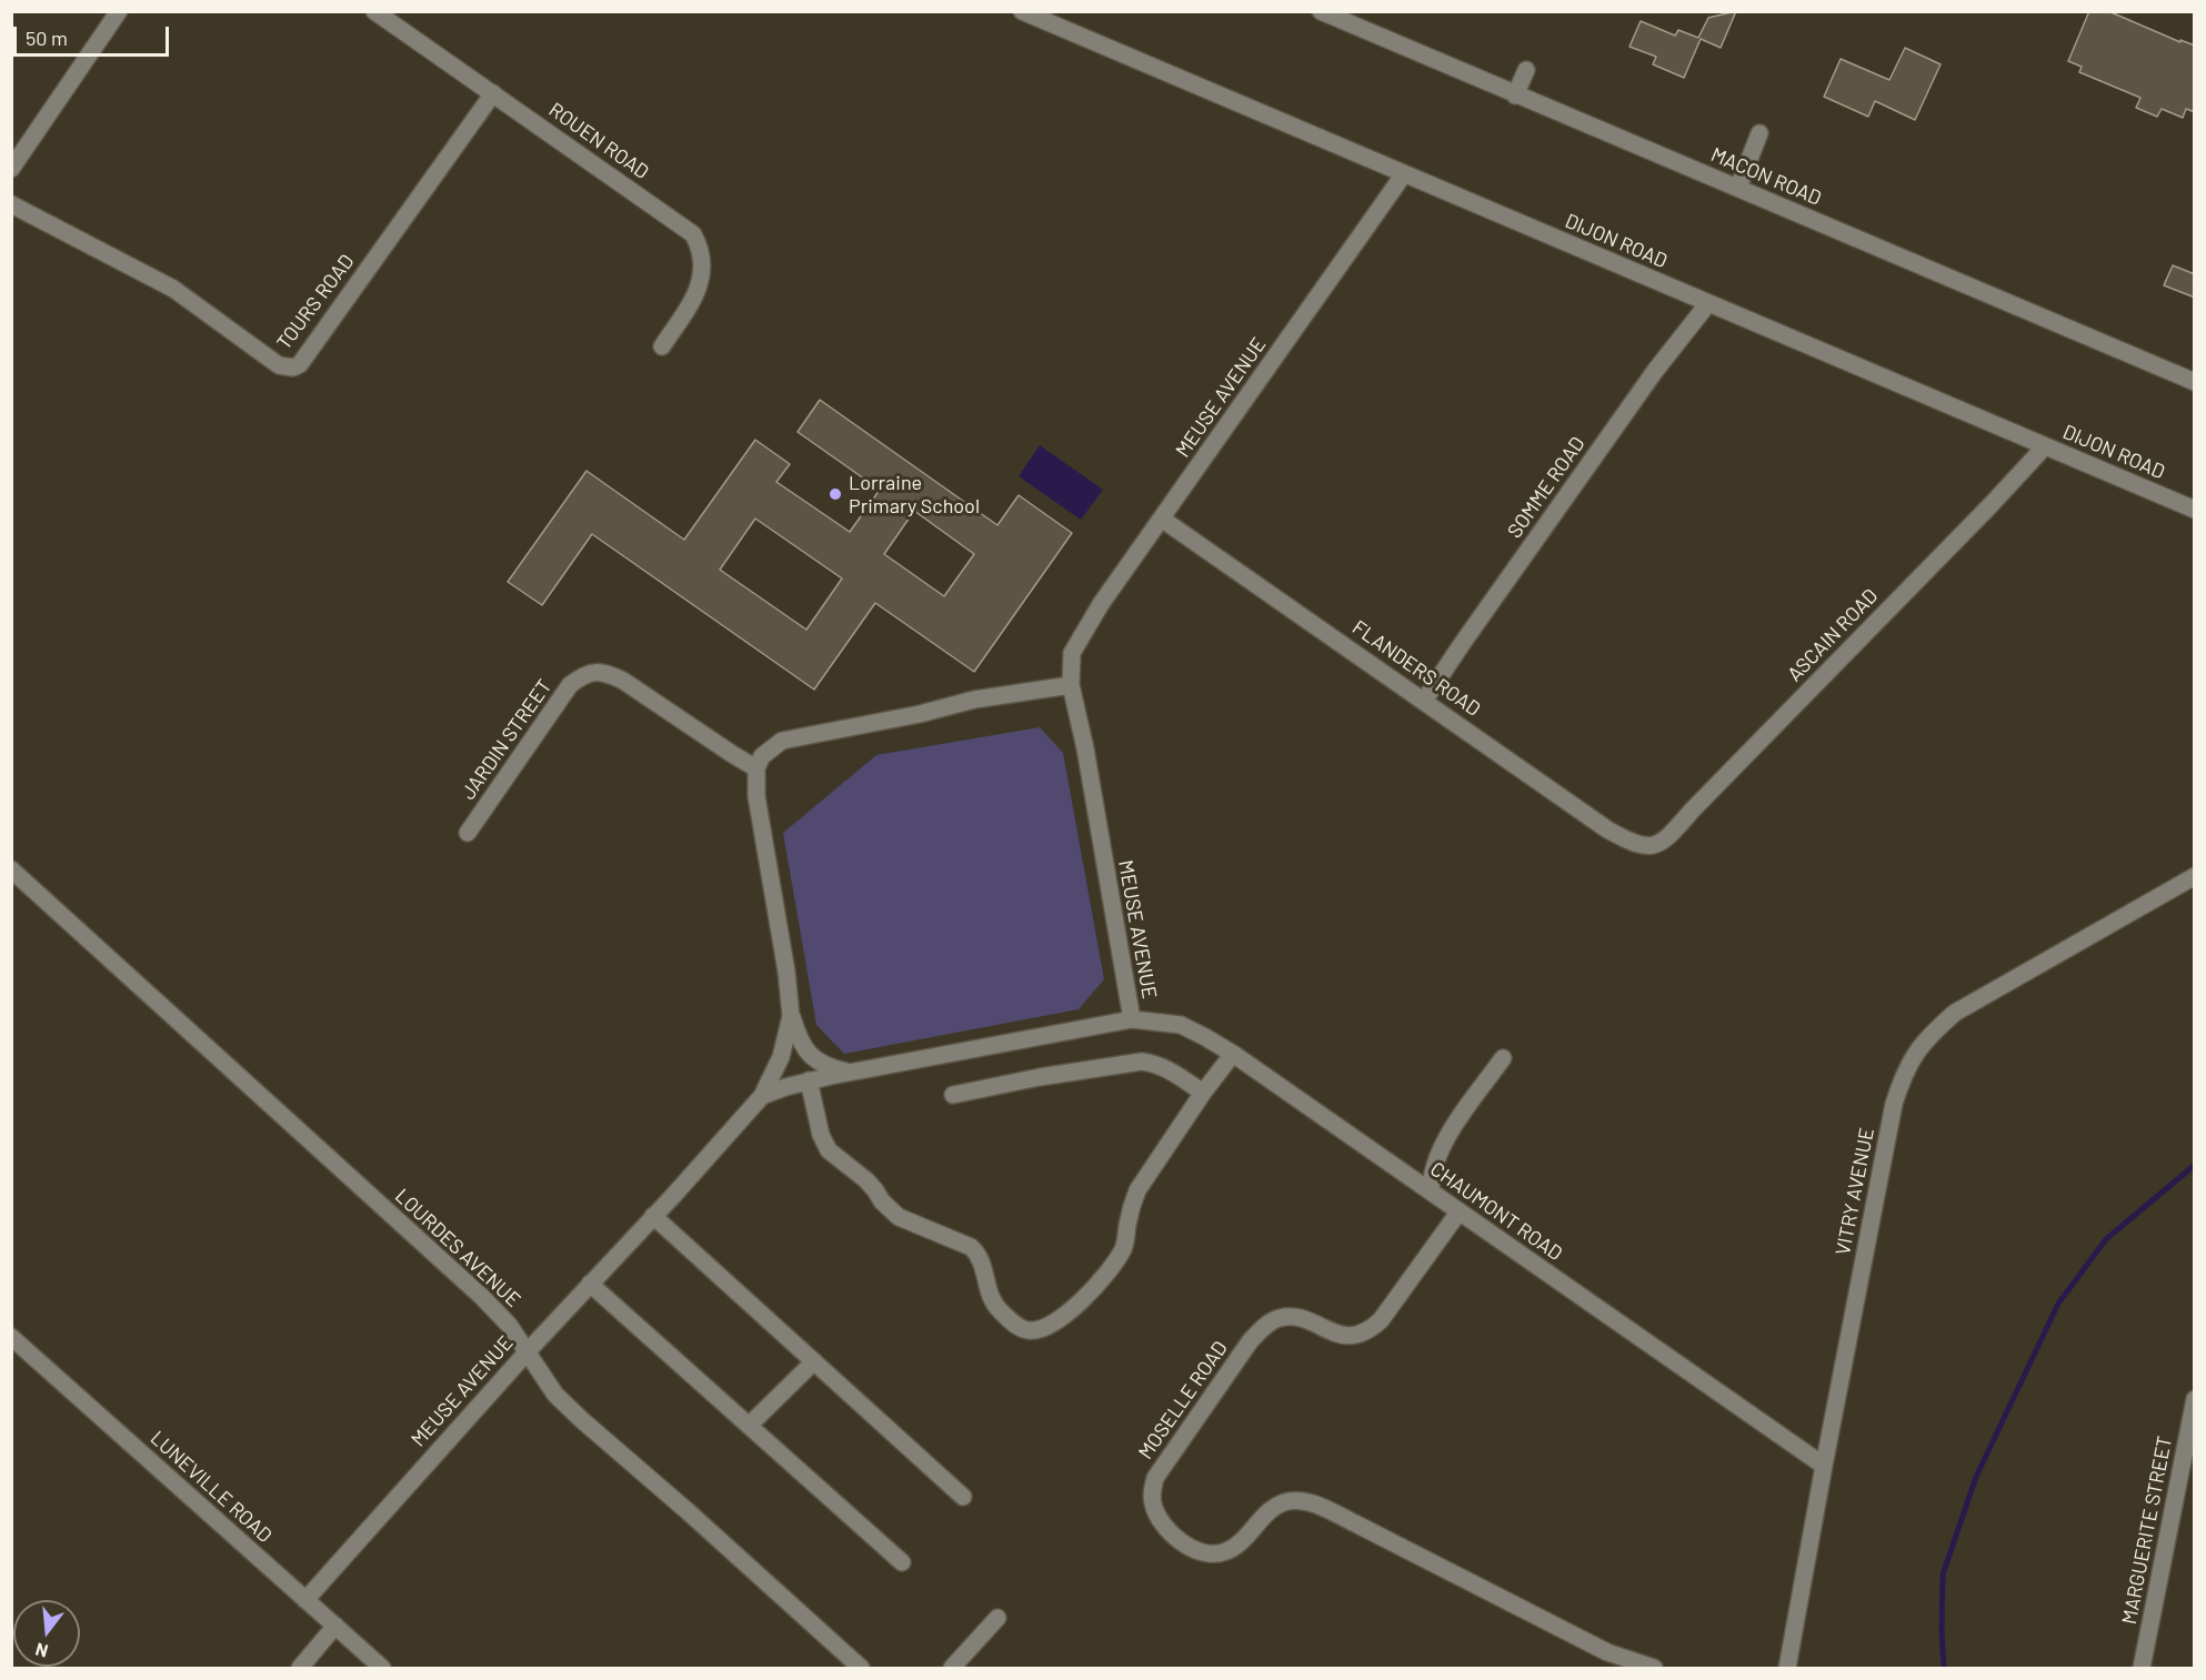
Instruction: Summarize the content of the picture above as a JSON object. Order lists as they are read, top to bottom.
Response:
{
  "streets": {
    "street": [
      "ROUEN ROAD",
      "MACON ROAD",
      "DIJON ROAD",
      "TOURS ROAD",
      "MEUSE AVENUE",
      "SOMME ROAD",
      "ASCAIN ROAD",
      "FLANDERS ROAD",
      "JARDIN STREET",
      "VITRY AVENUE",
      "CHAUMONT ROAD",
      "LOURDES AVENUE",
      "MOSELLE ROAD",
      "LUNEVILLE ROAD",
      "MARGUERITE STREET"
    ]
  },
  "crossings": [
    ["ROUEN ROAD", "TOURS ROAD"],
    ["DIJON ROAD", "MEUSE AVENUE"],
    ["DIJON ROAD", "SOMME ROAD"],
    ["DIJON ROAD", "ASCAIN ROAD"],
    ["MEUSE AVENUE", "FLANDERS ROAD"],
    ["MEUSE AVENUE", "JARDIN STREET"],
    ["MEUSE AVENUE", "CHAUMONT ROAD"],
    ["MEUSE AVENUE", "LOURDES AVENUE"],
    ["MEUSE AVENUE", "LUNEVILLE ROAD"],
    ["SOMME ROAD", "FLANDERS ROAD"],
    ["ASCAIN ROAD", "FLANDERS ROAD"],
    ["VITRY AVENUE", "CHAUMONT ROAD"],
    ["CHAUMONT ROAD", "MOSELLE ROAD"]
  ],
  "places": ["Lorraine Primary School"],
  "scale_bar": "50 m",
  "north": "bottom"
}
